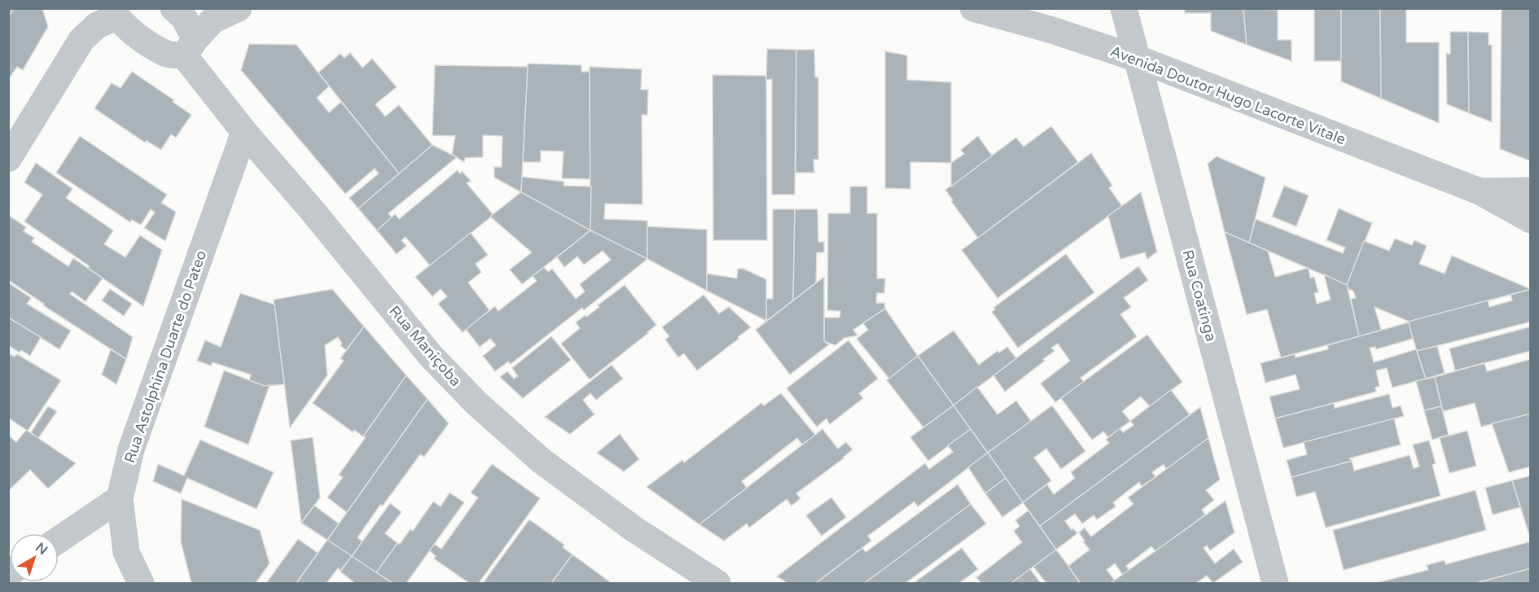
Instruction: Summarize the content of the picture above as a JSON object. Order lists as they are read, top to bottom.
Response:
{
  "streets": {
    "street": [
      "Avenida Doutor Hugo Lacorte Vitale",
      "Rua Coatinga",
      "Rua Maniçoba",
      "Rua Astolphina Duarte do Pateo"
    ]
  },
  "crossings": [
    ["Avenida Doutor Hugo Lacorte Vitale", "Rua Coatinga"],
    ["Rua Maniçoba", "Rua Astolphina Duarte do Pateo"]
  ],
  "north": "top right"
}
